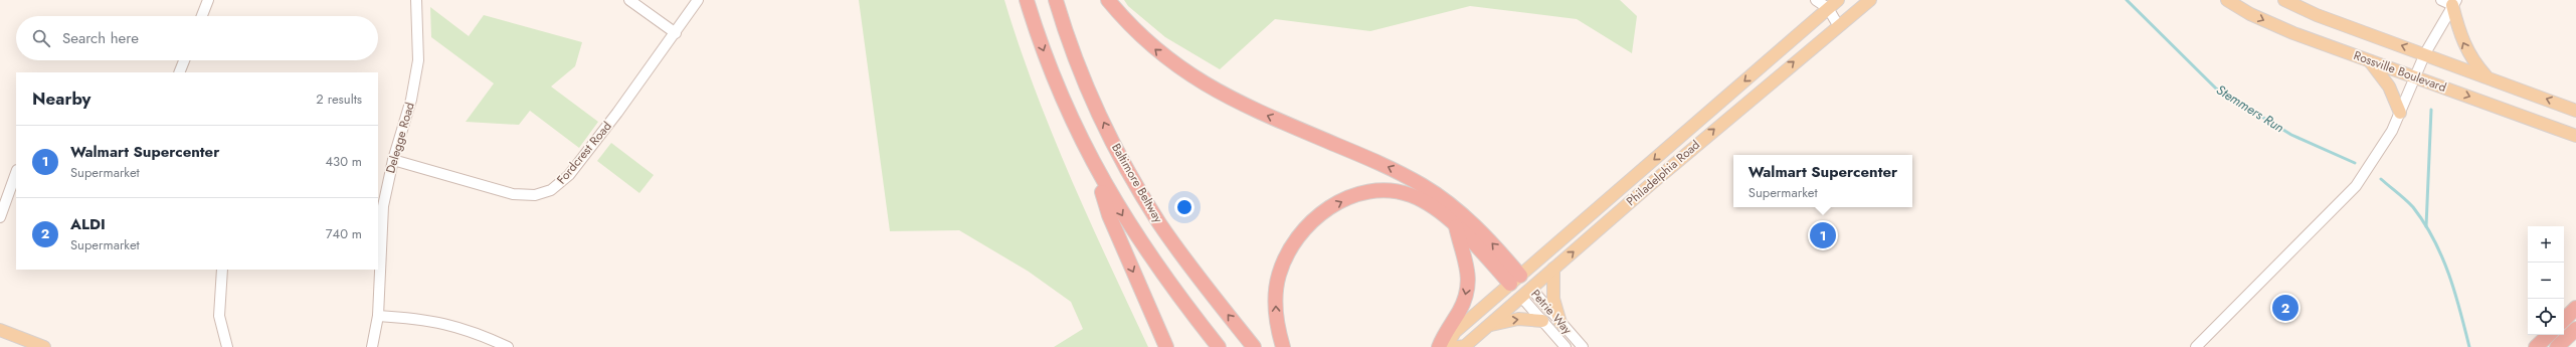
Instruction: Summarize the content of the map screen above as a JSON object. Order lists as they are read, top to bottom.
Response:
{
  "streets": {
    "highway": ["Baltimore Beltway"],
    "main road": ["Rossville Boulevard", "Philadelphia Road", "Petrie Way"],
    "street": ["Delegge Road", "Fordcrest Road"]
  },
  "crossings": [
    ["Delegge Road", "Fordcrest Road"],
    ["Philadelphia Road", "Petrie Way"]
  ],
  "water": ["Stemmers Run"],
  "page": {
    "search": "Search here",
    "heading": ["Nearby", "2 results"],
    "list": [
      {
        "mark": "1",
        "name": "Walmart Supercenter",
        "note": "Supermarket",
        "value": "430 m"
      },
      {
        "mark": "2",
        "name": "ALDI",
        "note": "Supermarket",
        "value": "740 m"
      }
    ],
    "popup": ["Walmart Supercenter", "Supermarket"],
    "pins": ["1", "2"],
    "map_buttons": ["+", "−"]
  }
}
